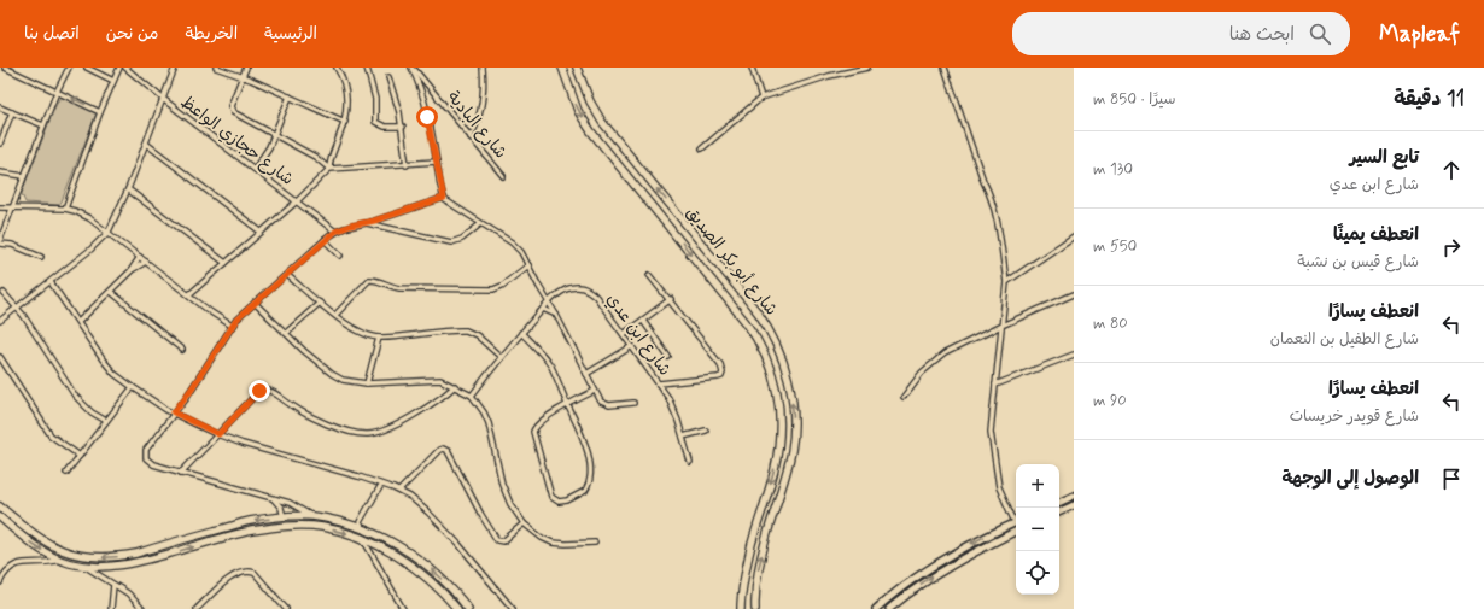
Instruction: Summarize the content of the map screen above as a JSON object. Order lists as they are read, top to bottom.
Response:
{
  "streets": {
    "highway": ["شارع أبو بكر الصديق"],
    "street": ["شارع البادية", "شارع حجازي الواعظ", "شارع ابن عدي"]
  },
  "page": {
    "header": "Mapleaf",
    "search": "ابحث هنا",
    "nav": [
      "الرئيسية",
      "الخريطة",
      "من نحن",
      "اتصل بنا"
    ],
    "heading": ["11 دقيقة", "سيرًا · 850 m"],
    "list": [
      ["تابع السير", "شارع ابن عدي", "130 m"],
      ["انعطف يمينًا", "شارع قيس بن نشبة", "550 m"],
      ["انعطف يسارًا", "شارع الطفيل بن النعمان", "80 m"],
      ["انعطف يسارًا", "شارع قويدر خريسات", "90 m"],
      "الوصول إلى الوجهة"
    ],
    "map_buttons": ["+", "−"]
  }
}
